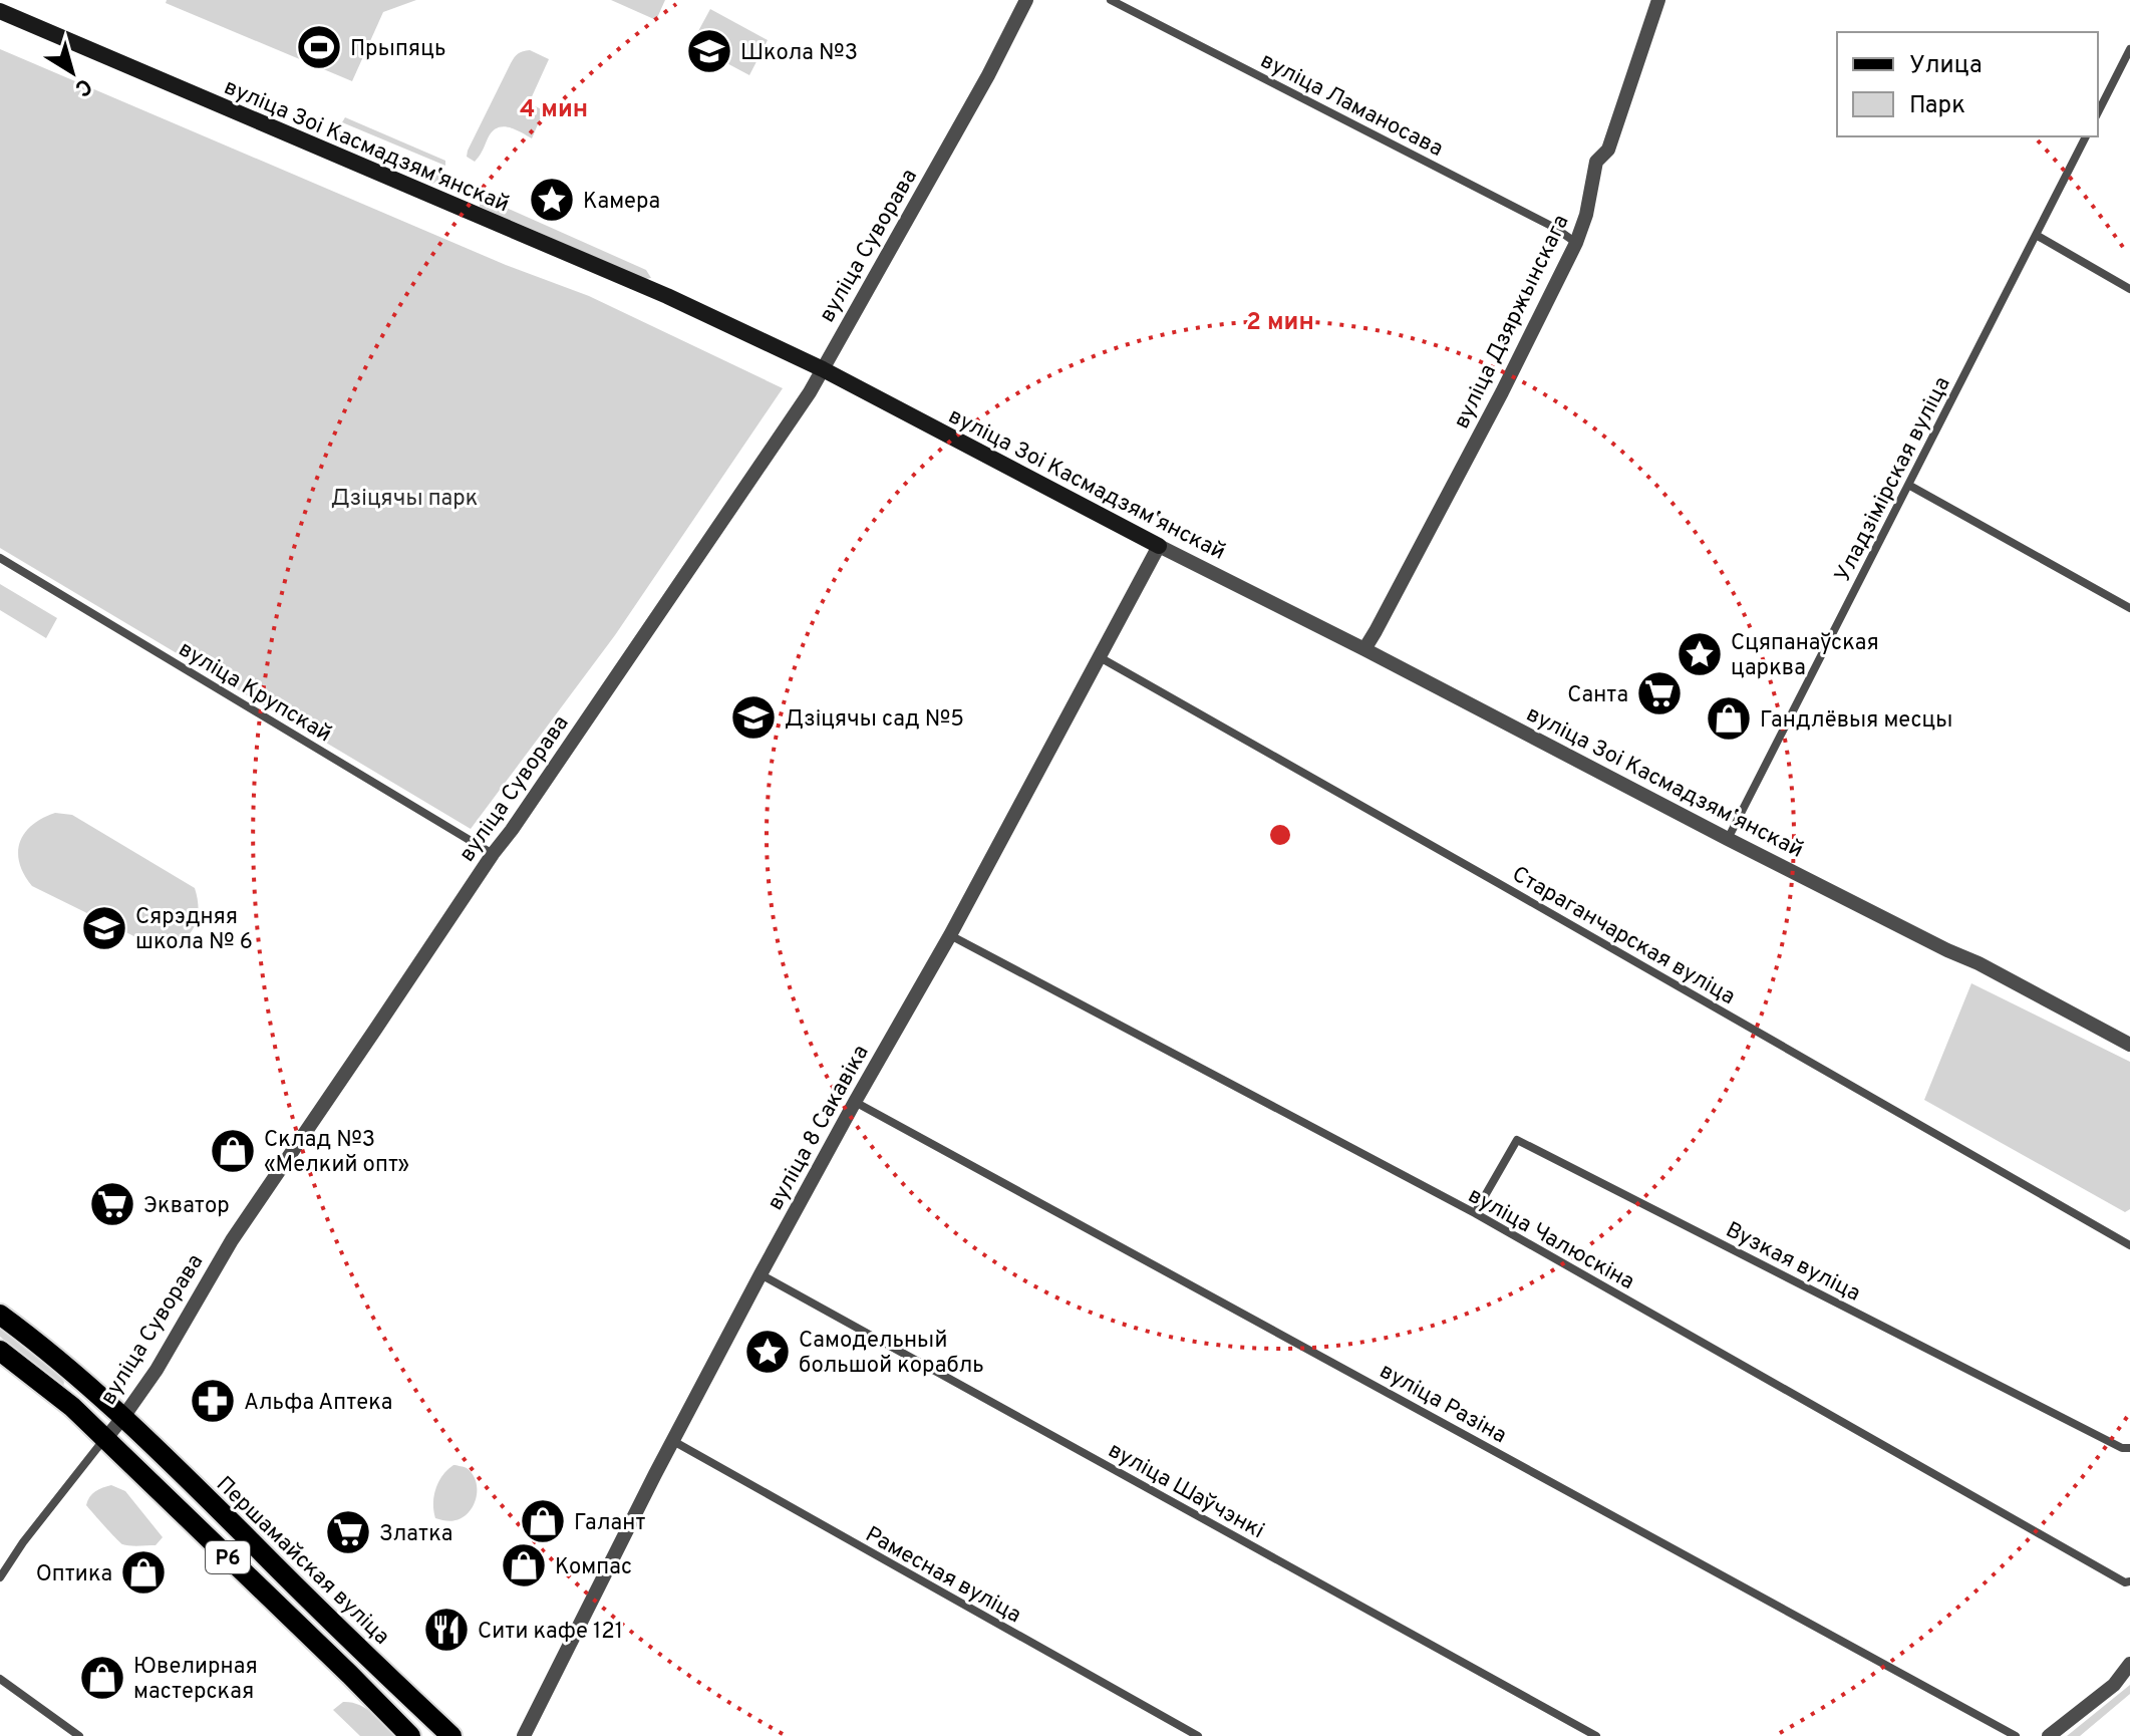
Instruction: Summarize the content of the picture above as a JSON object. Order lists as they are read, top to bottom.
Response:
{
  "streets": {
    "main road": ["вуліца Зоі Касмадзямʼянскай", "Р6", "Першамайская вуліца"],
    "street": [
      "вуліца Ламаносава",
      "вуліца Суворава",
      "вуліца Дзяржынскага",
      "Уладзімірская вуліца",
      "вуліца Крупскай",
      "Стараганчарская вуліца",
      "вуліца 8 Сакавіка",
      "вуліца Чалюскіна",
      "Вузкая вуліца",
      "вуліца Разіна",
      "вуліца Шаўчэнкі",
      "Рамесная вуліца"
    ]
  },
  "crossings": [
    ["вуліца Ламаносава", "вуліца Дзяржынскага"],
    ["вуліца Зоі Касмадзямʼянскай", "вуліца Суворава"],
    ["вуліца Зоі Касмадзямʼянскай", "вуліца Дзяржынскага"],
    ["вуліца Зоі Касмадзямʼянскай", "Уладзімірская вуліца"],
    ["вуліца Зоі Касмадзямʼянскай", "вуліца 8 Сакавіка"],
    ["вуліца Суворава", "вуліца Крупскай"],
    ["вуліца Суворава", "Р6"],
    ["вуліца Суворава", "Першамайская вуліца"],
    ["Стараганчарская вуліца", "вуліца 8 Сакавіка"],
    ["вуліца 8 Сакавіка", "вуліца Чалюскіна"],
    ["вуліца 8 Сакавіка", "вуліца Разіна"],
    ["вуліца 8 Сакавіка", "вуліца Шаўчэнкі"],
    ["вуліца 8 Сакавіка", "Рамесная вуліца"],
    ["вуліца Чалюскіна", "Вузкая вуліца"],
    ["Р6", "Першамайская вуліца"]
  ],
  "parks": ["Дзіцячы парк"],
  "places": {
    "sports": ["Прыпяць"],
    "school or university": ["Школа №3", "Дзіцячы сад №5", "Сярэдняя школа № 6"],
    "place": ["Камера", "Сцяпанаўская царква", "Самодельный большой корабль"],
    "supermarket": ["Санта", "Экватор", "Златка"],
    "shop": [
      "Гандлёвыя месцы",
      "Склад №3 «Мелкий опт»",
      "Галант",
      "Компас",
      "Оптика",
      "Ювелирная мастерская"
    ],
    "pharmacy": ["Альфа Аптека"],
    "restaurant": ["Сити кафе 121"]
  },
  "legend": ["Улица", "Парк"],
  "north": "bottom right",
  "rings": ["4 мин", "2 мин"]
}
